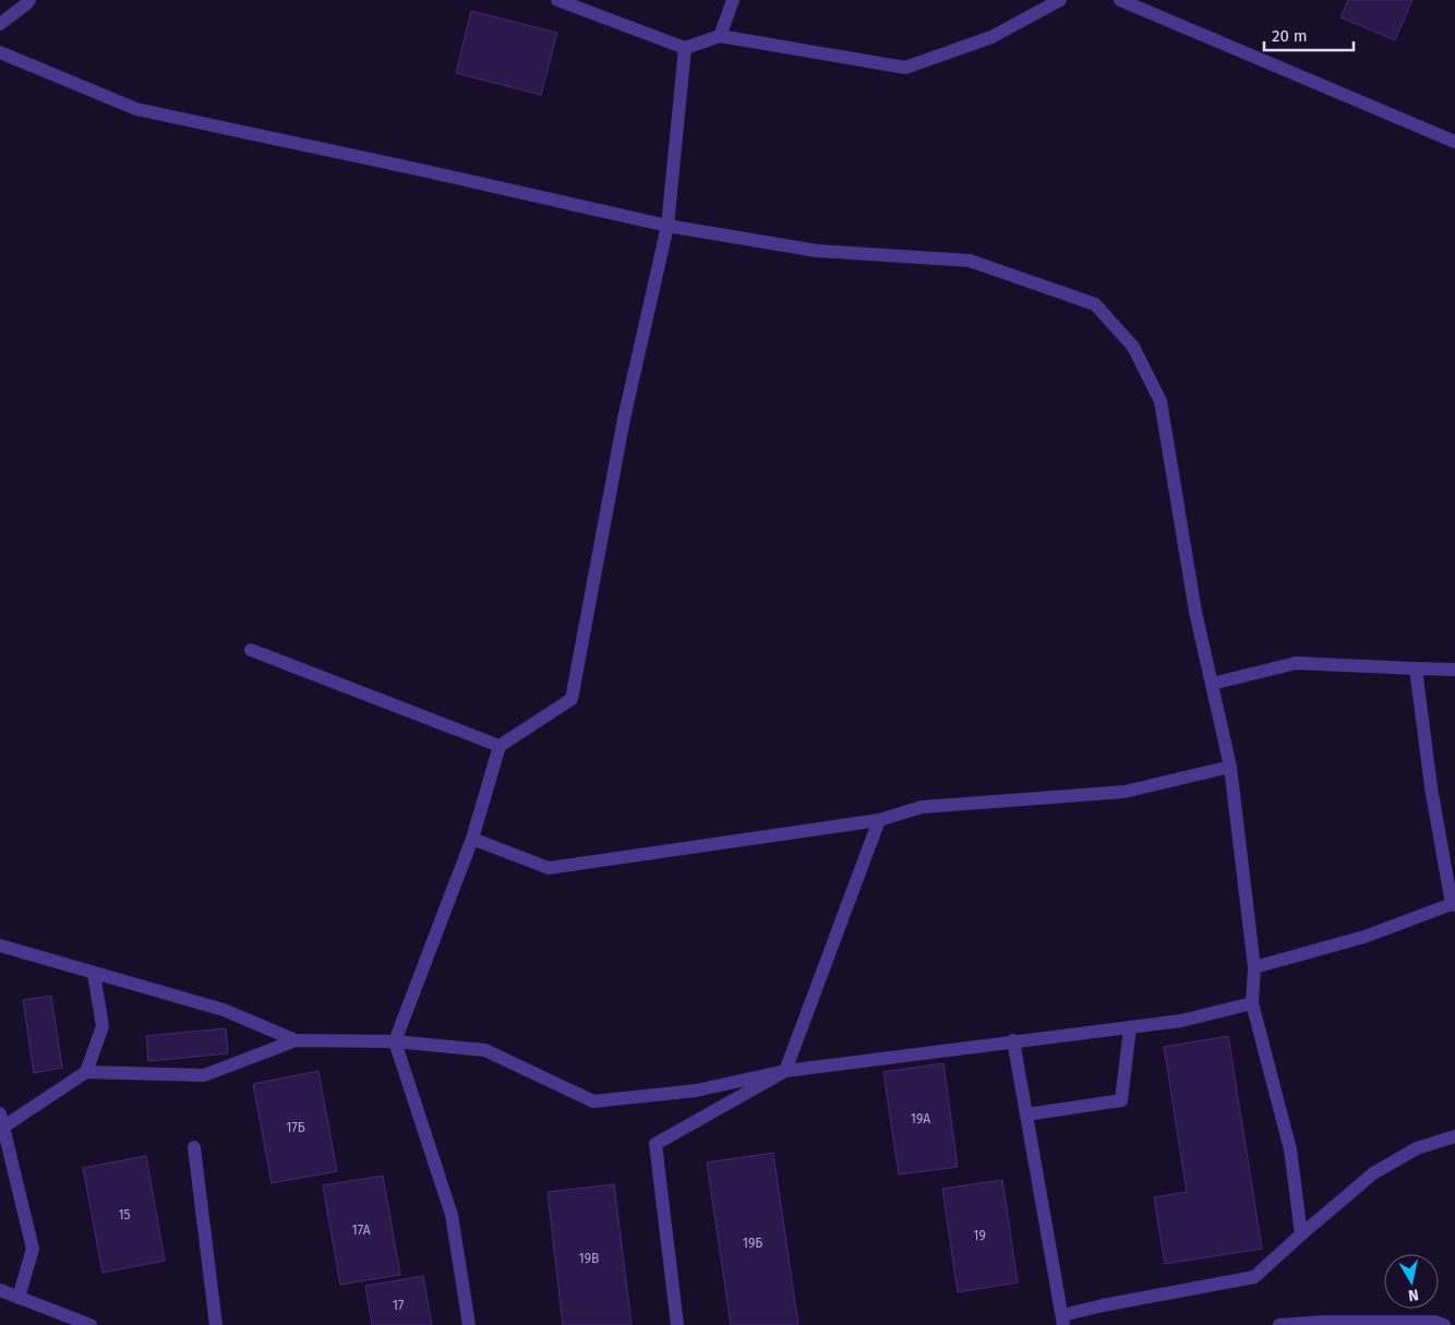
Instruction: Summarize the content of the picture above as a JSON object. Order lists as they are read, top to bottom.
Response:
{
  "house_numbers": [
    "19А",
    "17Б",
    "15",
    "17А",
    "19",
    "19Б",
    "19В",
    "17"
  ],
  "scale_bar": "20 m",
  "north": "bottom"
}
